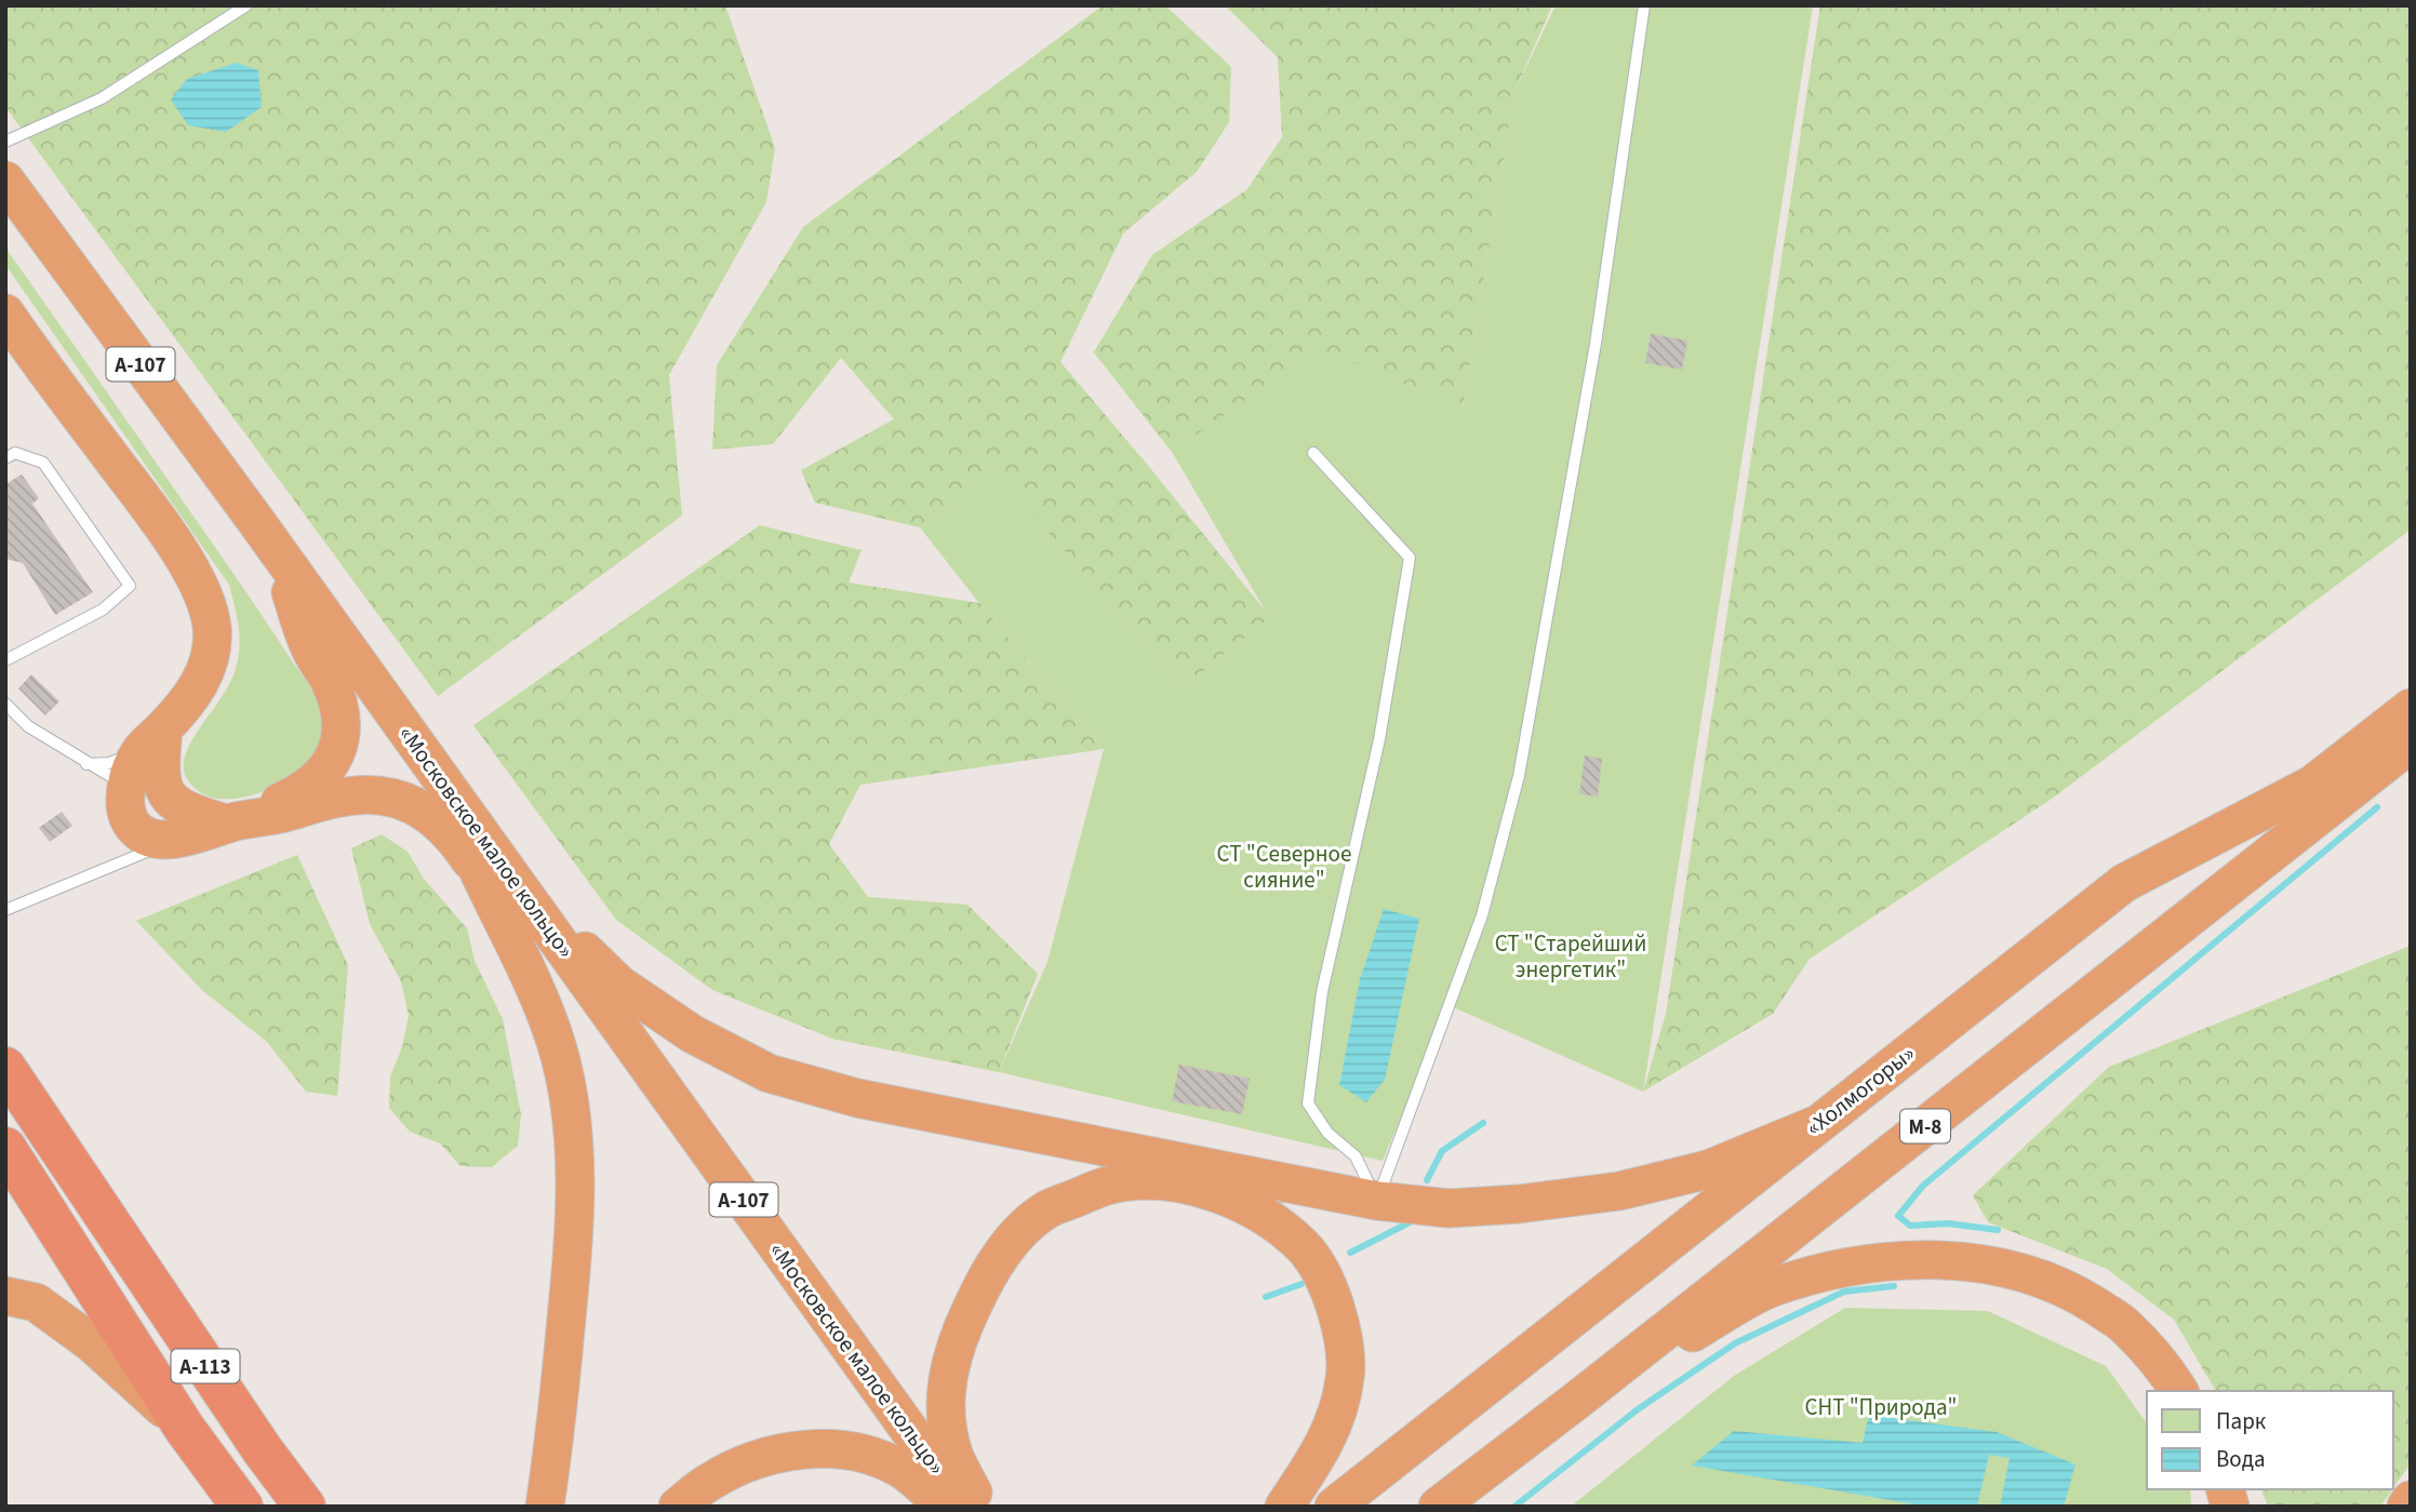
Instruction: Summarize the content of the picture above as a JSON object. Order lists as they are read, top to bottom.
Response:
{
  "streets": {
    "highway": [
      "А-107",
      "«Московское малое кольцо»",
      "«Холмогоры»",
      "М-8",
      "А-113"
    ]
  },
  "parks": ["СТ \"Северное сияние\"", "СТ \"Старейший энергетик\"", "СНТ \"Природа\""],
  "legend": ["Парк", "Вода"]
}
